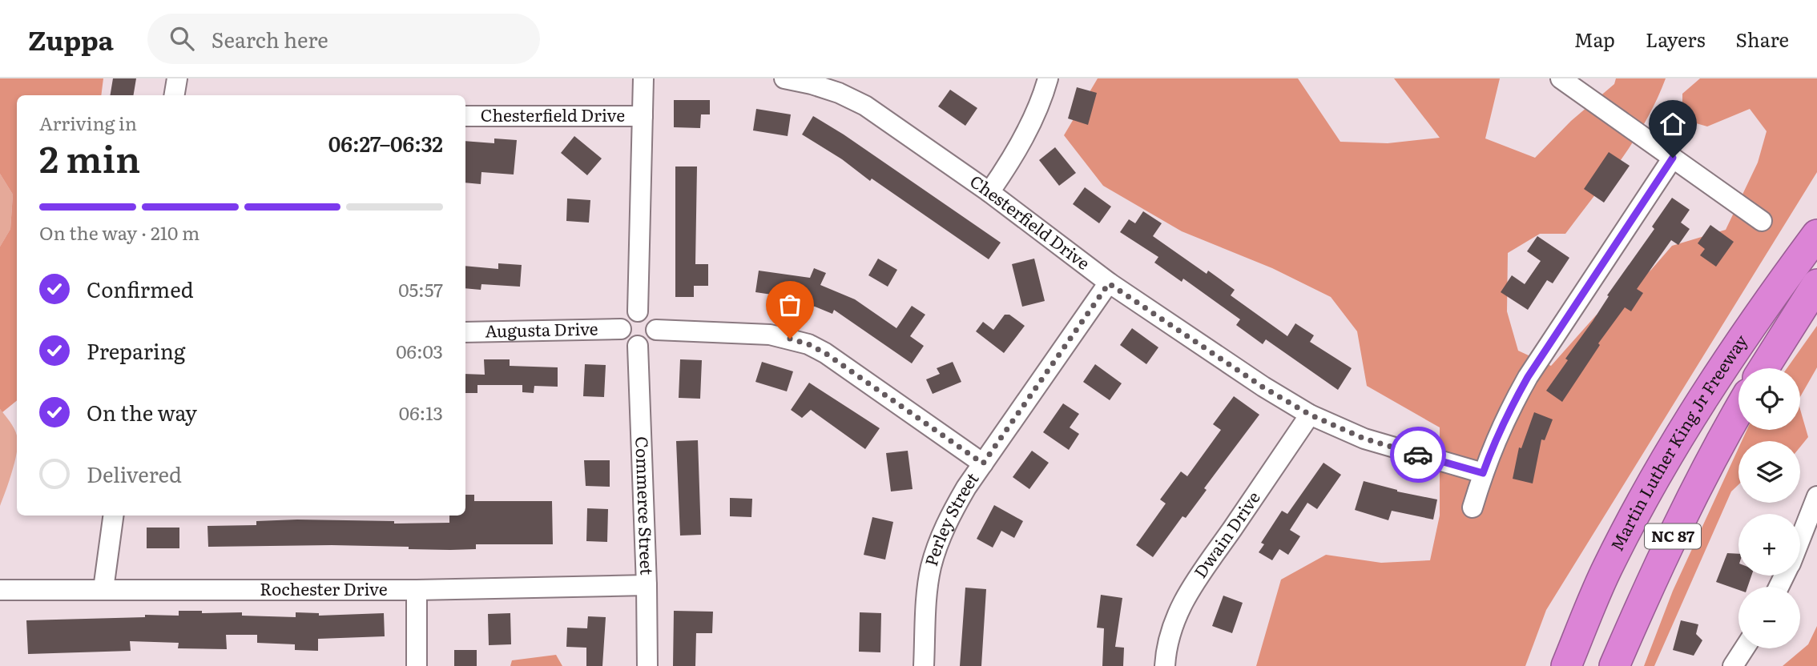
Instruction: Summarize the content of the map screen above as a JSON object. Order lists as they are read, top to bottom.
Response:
{
  "streets": {
    "highway": ["Martin Luther King Jr Freeway", "NC 87"],
    "street": [
      "Chesterfield Drive",
      "Augusta Drive",
      "Commerce Street",
      "Perley Street",
      "Dwain Drive",
      "Rochester Drive"
    ]
  },
  "crossings": [
    ["Chesterfield Drive", "Perley Street"],
    ["Chesterfield Drive", "Dwain Drive"],
    ["Augusta Drive", "Commerce Street"],
    ["Commerce Street", "Rochester Drive"]
  ],
  "page": {
    "header": "Zuppa",
    "search": "Search here",
    "nav": ["Map", "Layers", "Share"],
    "heading": ["2 min", "Arriving in", "06:27–06:32"],
    "bar": "On the way · 210 m",
    "list": [
      ["Confirmed", "05:57"],
      ["Preparing", "06:03"],
      ["On the way", "06:13"],
      "Delivered"
    ],
    "map_buttons": ["+", "−"]
  }
}
